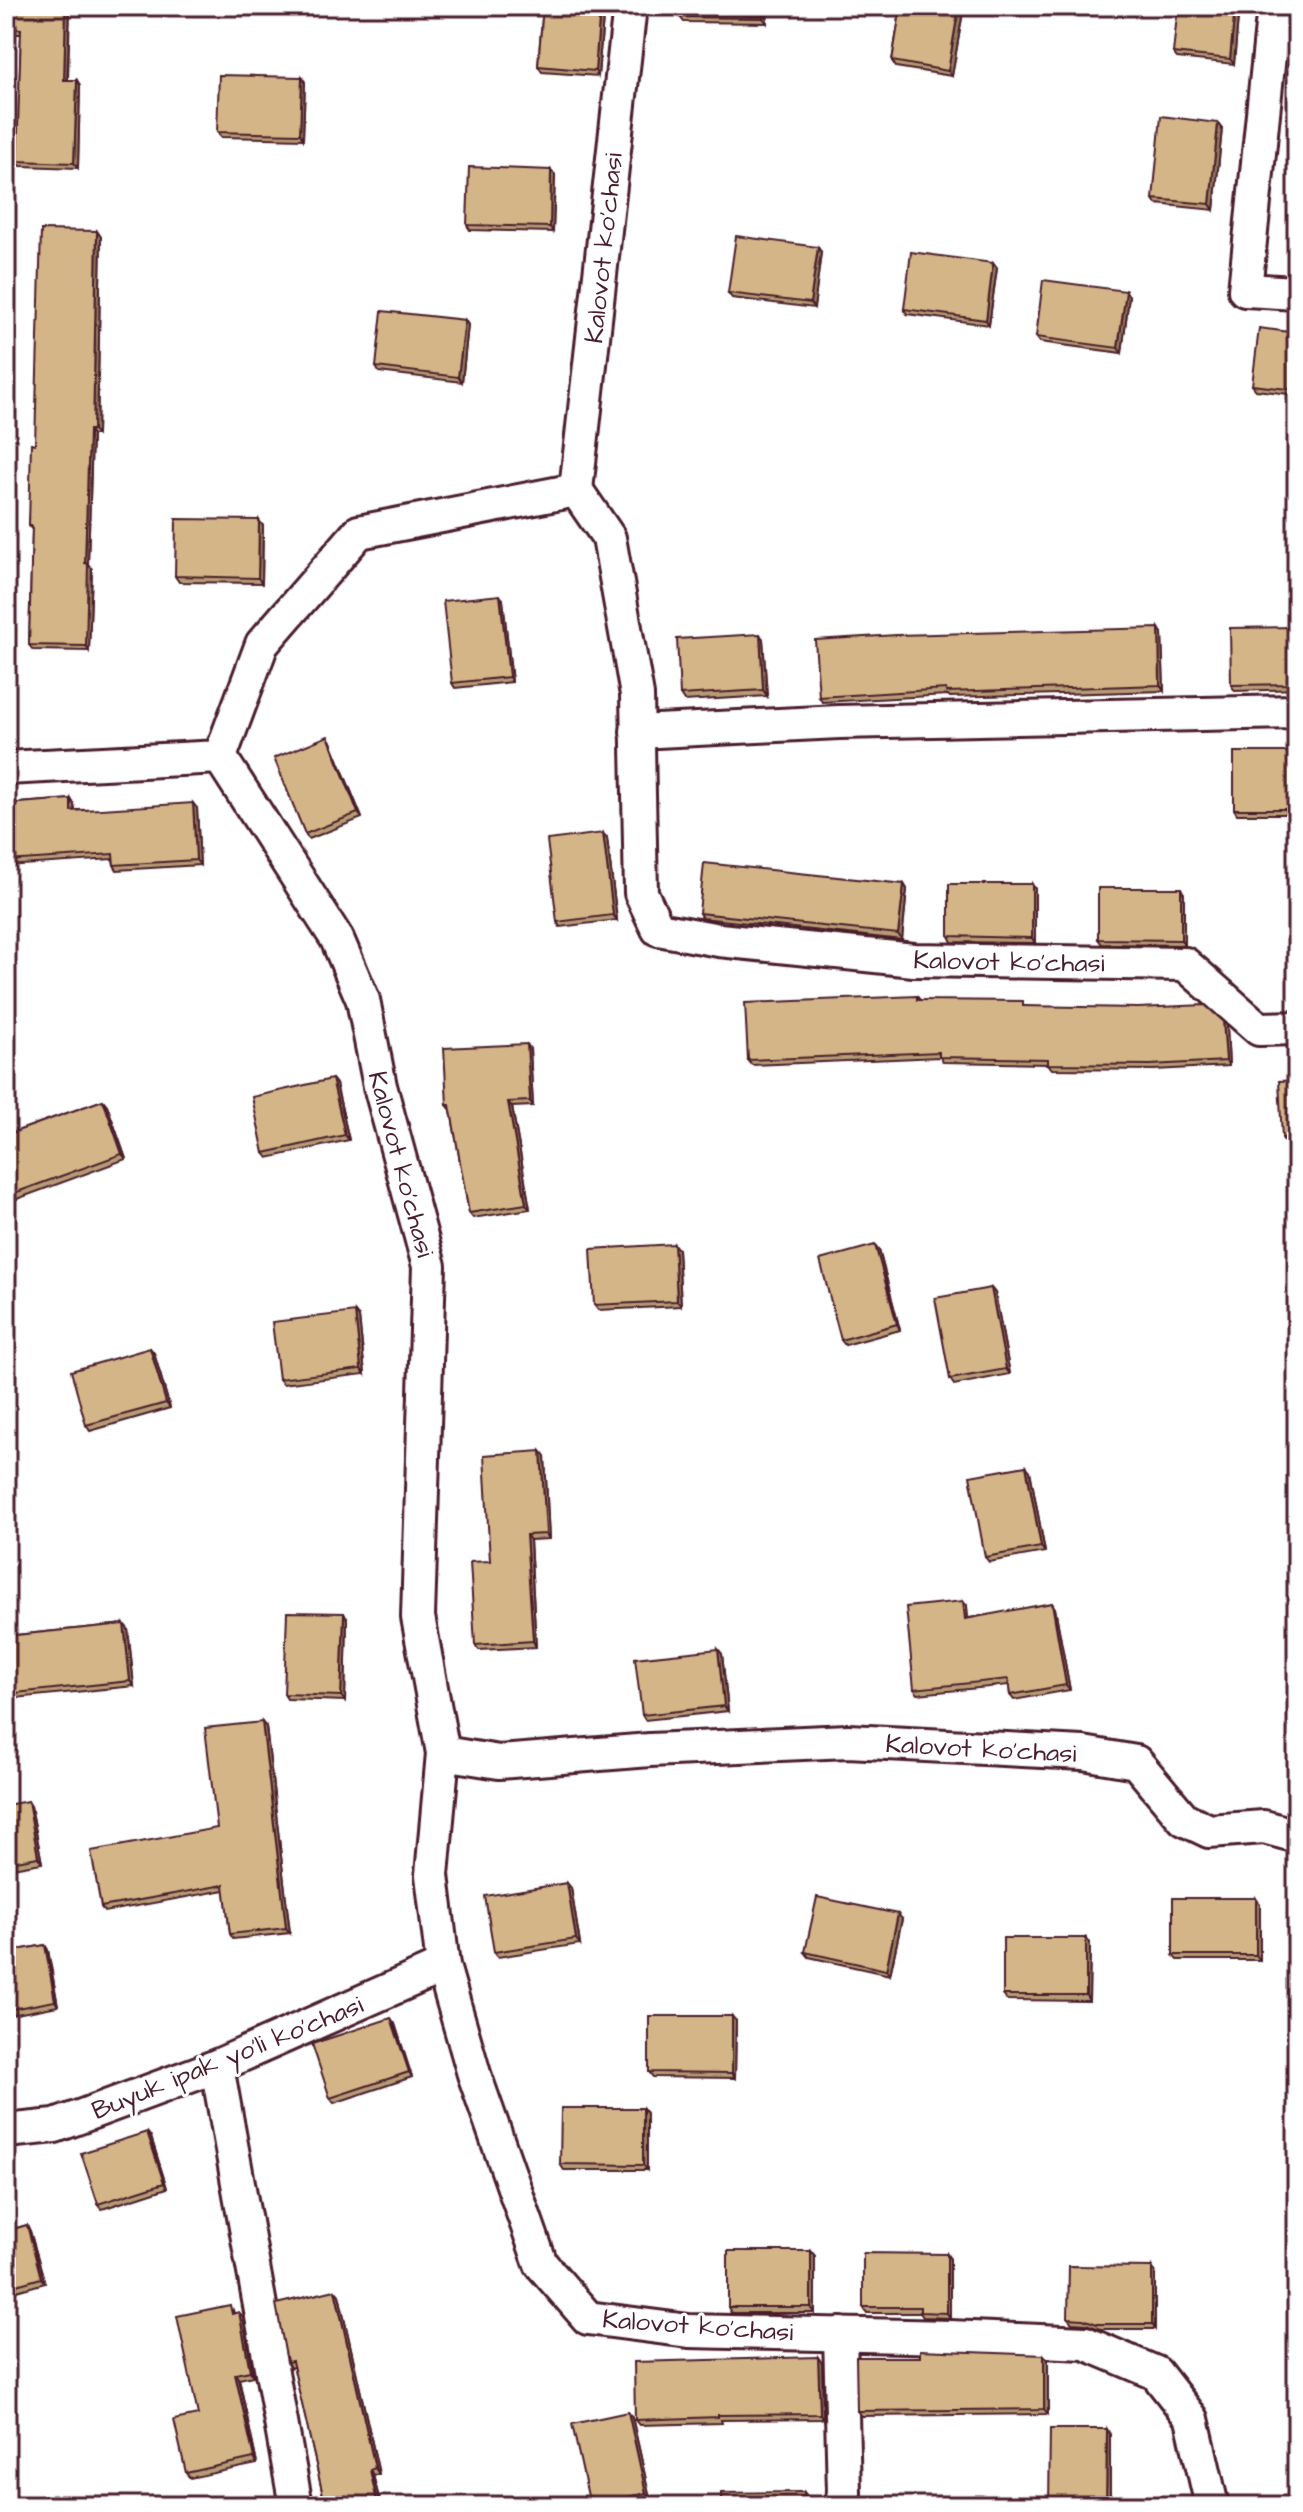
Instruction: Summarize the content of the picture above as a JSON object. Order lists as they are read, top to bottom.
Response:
{
  "streets": {
    "street": ["Kalovot ko'chasi", "Buyuk ipak yo'li ko'chasi"]
  },
  "crossings": [
    ["Kalovot ko'chasi", "Buyuk ipak yo'li ko'chasi"]
  ]
}
